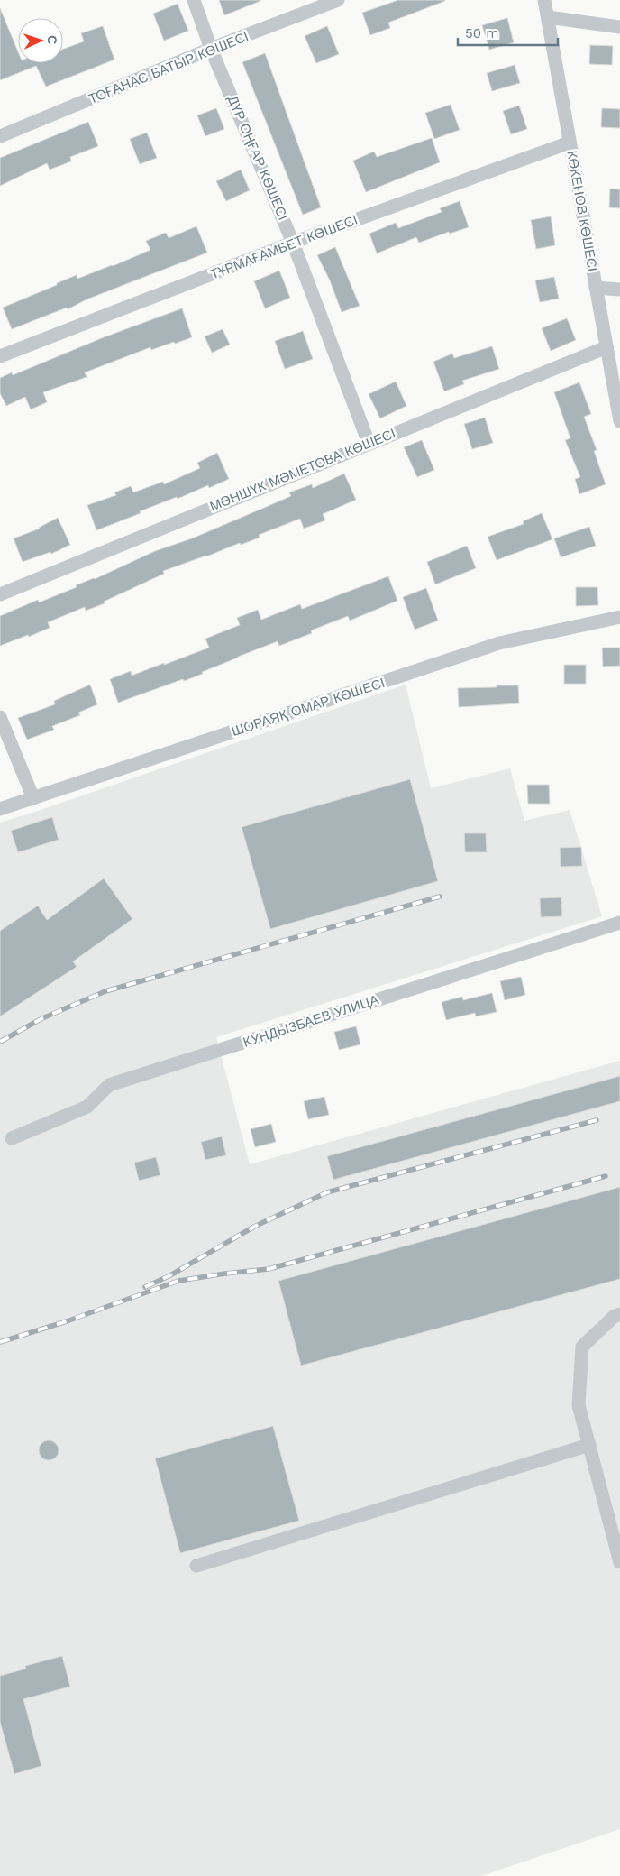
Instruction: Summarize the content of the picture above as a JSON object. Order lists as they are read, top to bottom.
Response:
{
  "streets": {
    "street": [
      "ТОҒАНАС БАТЫР КӨШЕСІ",
      "ДҮР ОҢҒАР КӨШЕСІ",
      "КӨКЕНОВ КӨШЕСІ",
      "ТҰРМАҒАМБЕТ КӨШЕСІ",
      "МӘНШҮК МӘМЕТОВА КӨШЕСІ",
      "ШОРАЯҚ ОМАР КӨШЕСІ",
      "КУНДЫЗБАЕВ УЛИЦА"
    ]
  },
  "crossings": [
    ["ТОҒАНАС БАТЫР КӨШЕСІ", "ДҮР ОҢҒАР КӨШЕСІ"],
    ["ДҮР ОҢҒАР КӨШЕСІ", "ТҰРМАҒАМБЕТ КӨШЕСІ"],
    ["ДҮР ОҢҒАР КӨШЕСІ", "МӘНШҮК МӘМЕТОВА КӨШЕСІ"],
    ["КӨКЕНОВ КӨШЕСІ", "ТҰРМАҒАМБЕТ КӨШЕСІ"],
    ["КӨКЕНОВ КӨШЕСІ", "МӘНШҮК МӘМЕТОВА КӨШЕСІ"]
  ],
  "scale_bar": "50 m",
  "north": "right"
}
